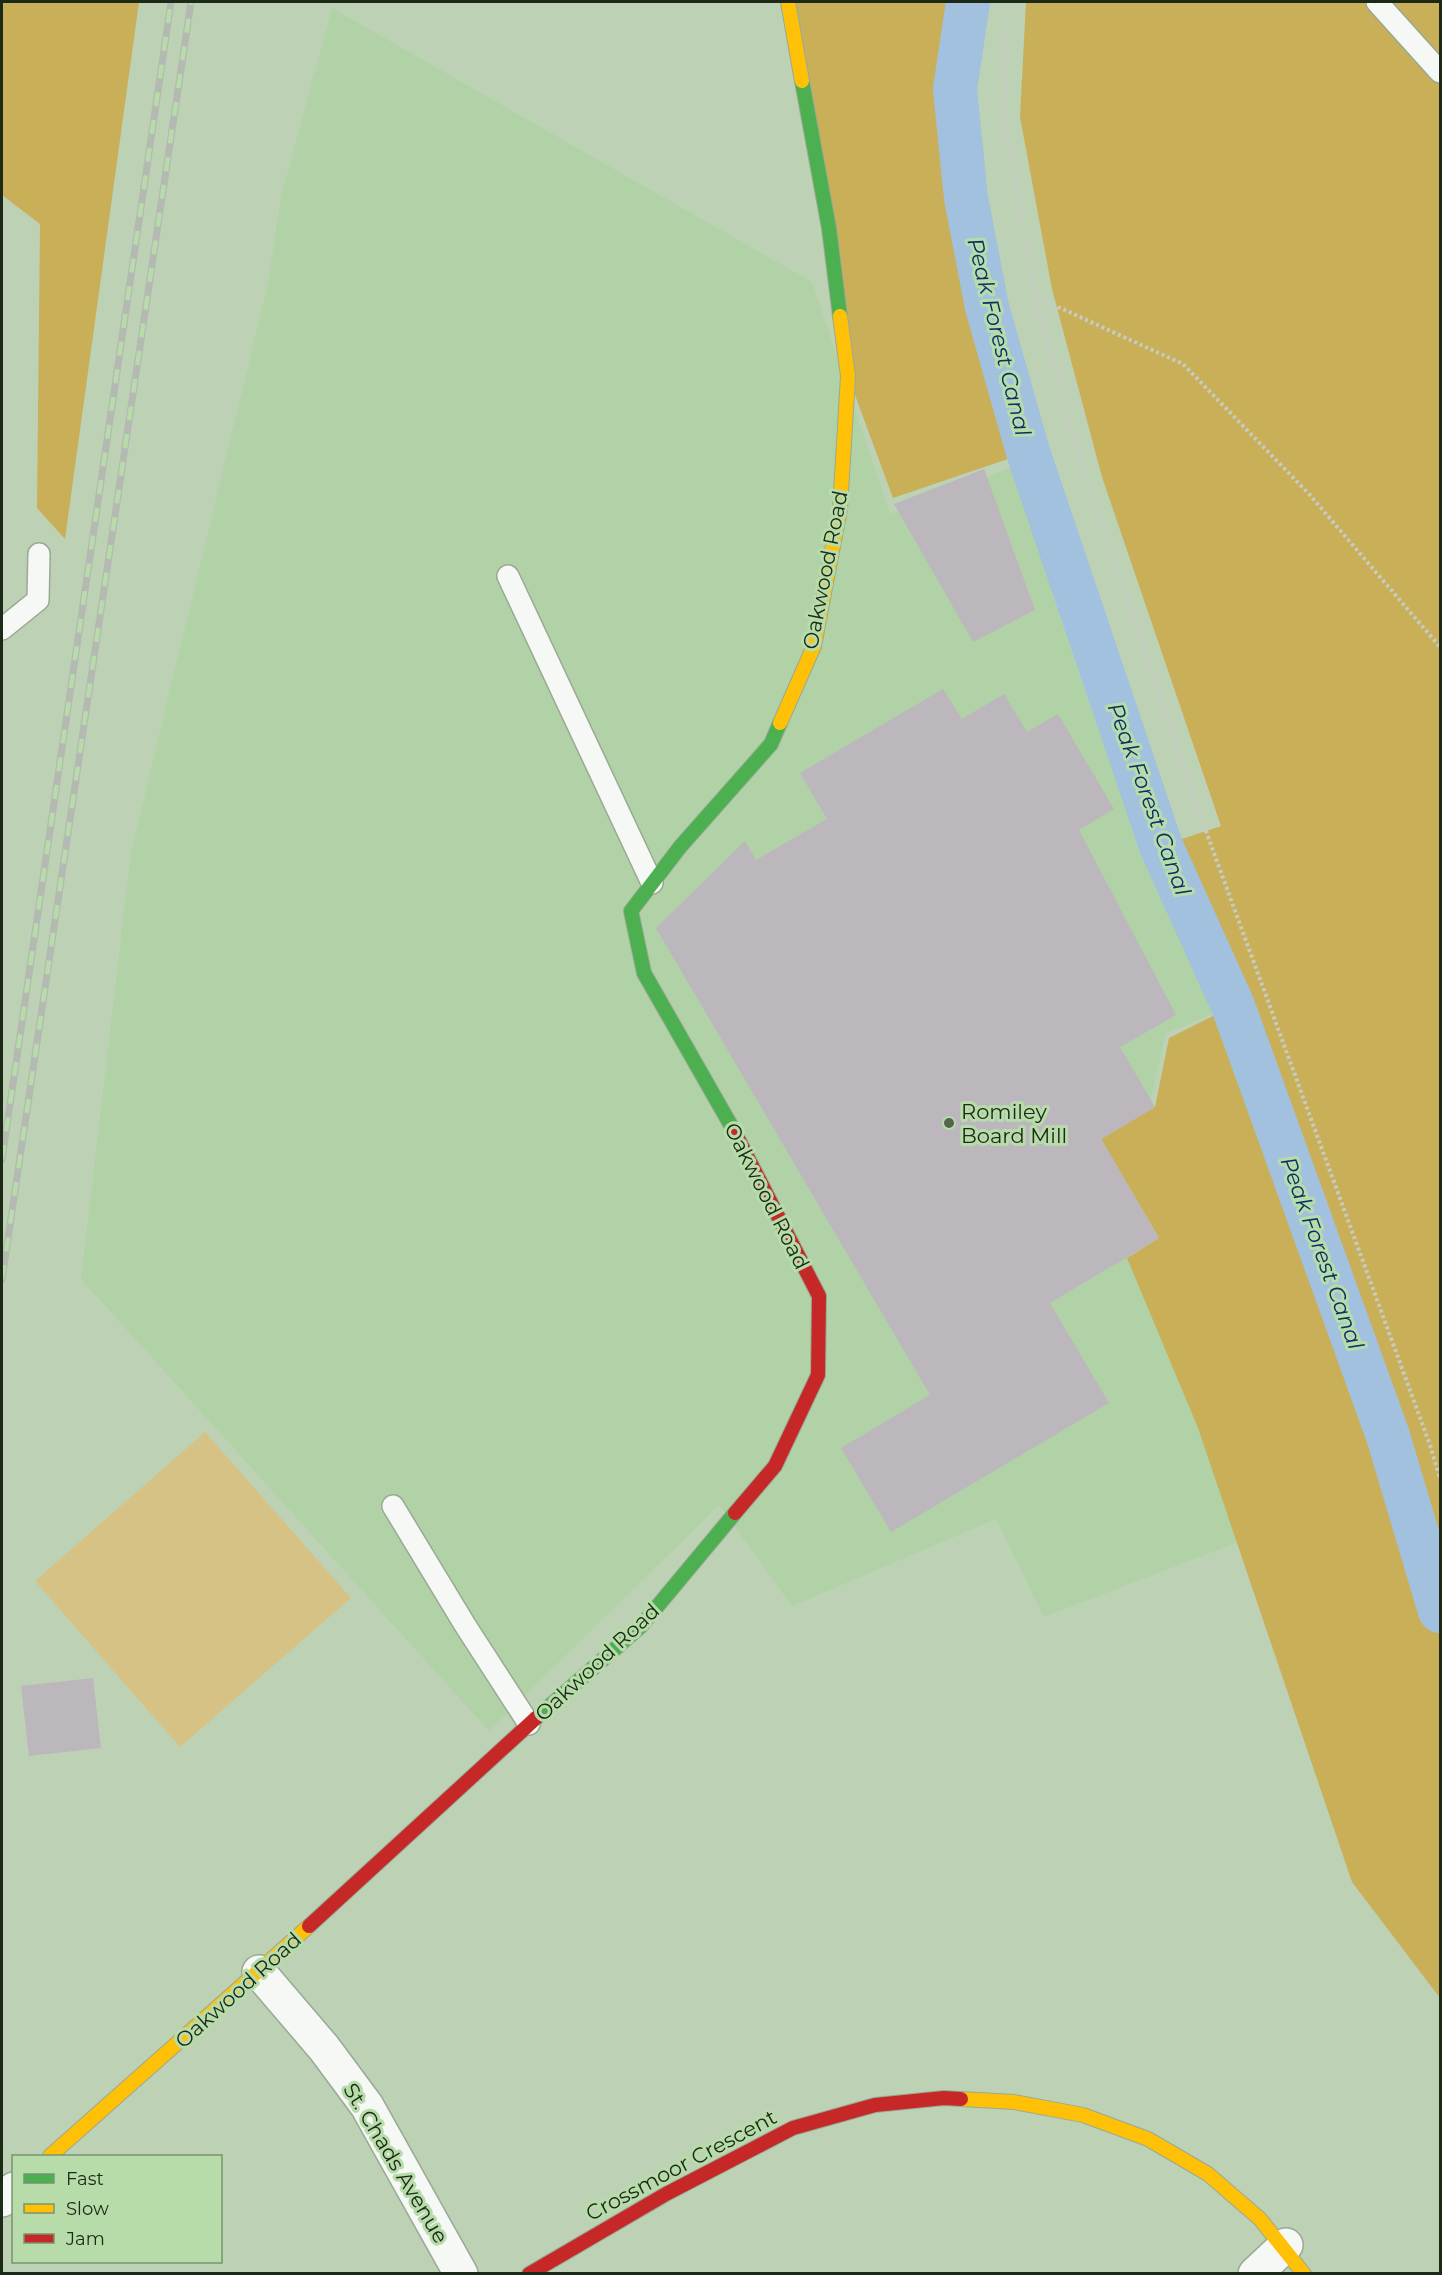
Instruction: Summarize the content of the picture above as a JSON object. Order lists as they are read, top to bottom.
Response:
{
  "streets": {
    "street": ["Oakwood Road", "St. Chads Avenue", "Crossmoor Crescent"]
  },
  "crossings": [
    ["Oakwood Road", "St. Chads Avenue"]
  ],
  "water": ["Peak Forest Canal"],
  "places": ["Romiley Board Mill"],
  "legend": ["Fast", "Slow", "Jam"]
}
